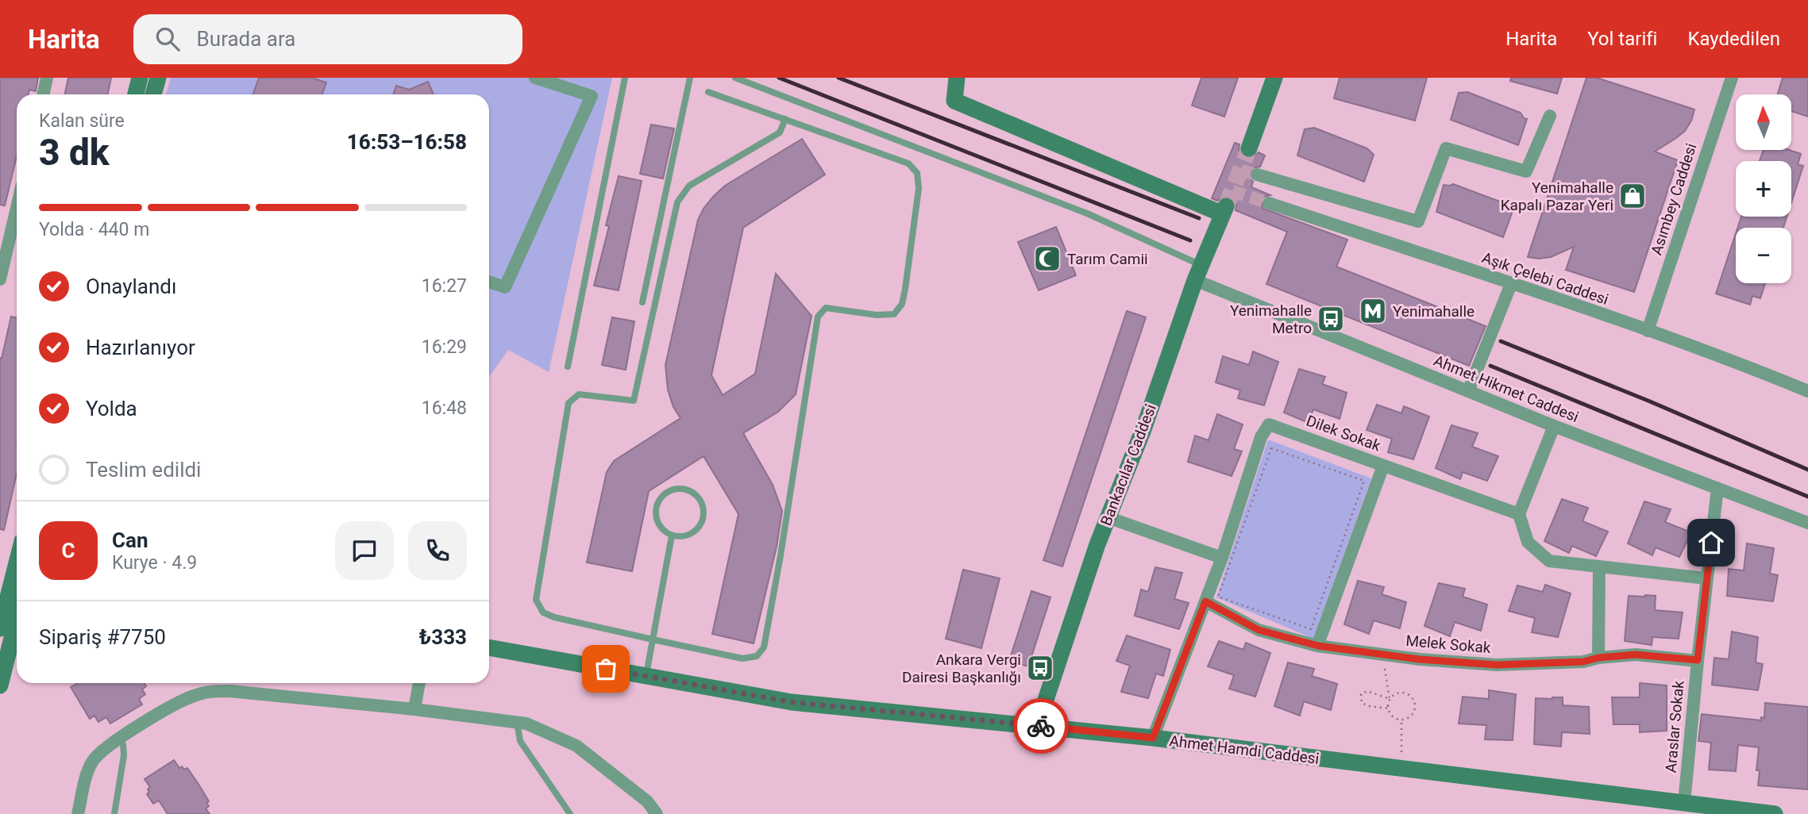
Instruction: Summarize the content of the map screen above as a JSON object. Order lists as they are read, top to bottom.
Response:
{
  "streets": {
    "street": [
      "Asımbey Caddesi",
      "Aşık Çelebi Caddesi",
      "Ahmet Hikmet Caddesi",
      "Dilek Sokak",
      "Bankacılar Caddesi",
      "Melek Sokak",
      "Araslar Sokak",
      "Ahmet Hamdi Caddesi"
    ]
  },
  "crossings": [
    ["Asımbey Caddesi", "Aşık Çelebi Caddesi"],
    ["Ahmet Hikmet Caddesi", "Bankacılar Caddesi"],
    ["Ahmet Hikmet Caddesi", "Araslar Sokak"],
    ["Dilek Sokak", "Melek Sokak"],
    ["Dilek Sokak", "Ahmet Hamdi Caddesi"],
    ["Bankacılar Caddesi", "Ahmet Hamdi Caddesi"],
    ["Melek Sokak", "Araslar Sokak"],
    ["Araslar Sokak", "Ahmet Hamdi Caddesi"]
  ],
  "places": {
    "shop": ["Yenimahalle Kapalı Pazar Yeri"],
    "mosque": ["Tarım Camii"],
    "metro station": ["Yenimahalle"],
    "bus stop": ["Yenimahalle Metro", "Ankara Vergi Dairesi Başkanlığı"]
  },
  "north": "top",
  "page": {
    "header": "Harita",
    "search": "Burada ara",
    "nav": ["Harita", "Yol tarifi", "Kaydedilen"],
    "map_buttons": ["+", "−"],
    "heading": ["3 dk", "Kalan süre", "16:53–16:58"],
    "panel": [
      "Can",
      "Kurye · 4.9",
      "Sipariş #7750",
      "₺333"
    ],
    "bar": "Yolda · 440 m",
    "list": [
      ["Onaylandı", "16:27"],
      ["Hazırlanıyor", "16:29"],
      ["Yolda", "16:48"],
      "Teslim edildi"
    ],
    "round": "C"
  }
}
